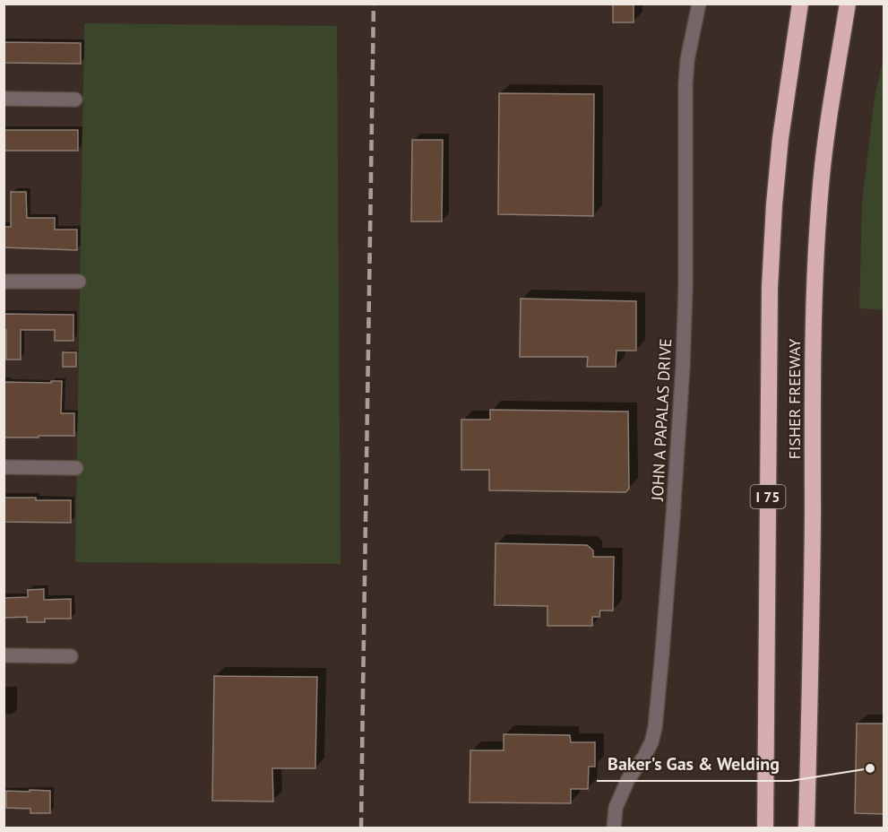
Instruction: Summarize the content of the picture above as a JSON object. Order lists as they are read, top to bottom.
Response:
{
  "streets": {
    "highway": ["FISHER FREEWAY", "I 75"],
    "street": ["JOHN A PAPALAS DRIVE"]
  },
  "places": ["Baker's Gas & Welding"]
}
